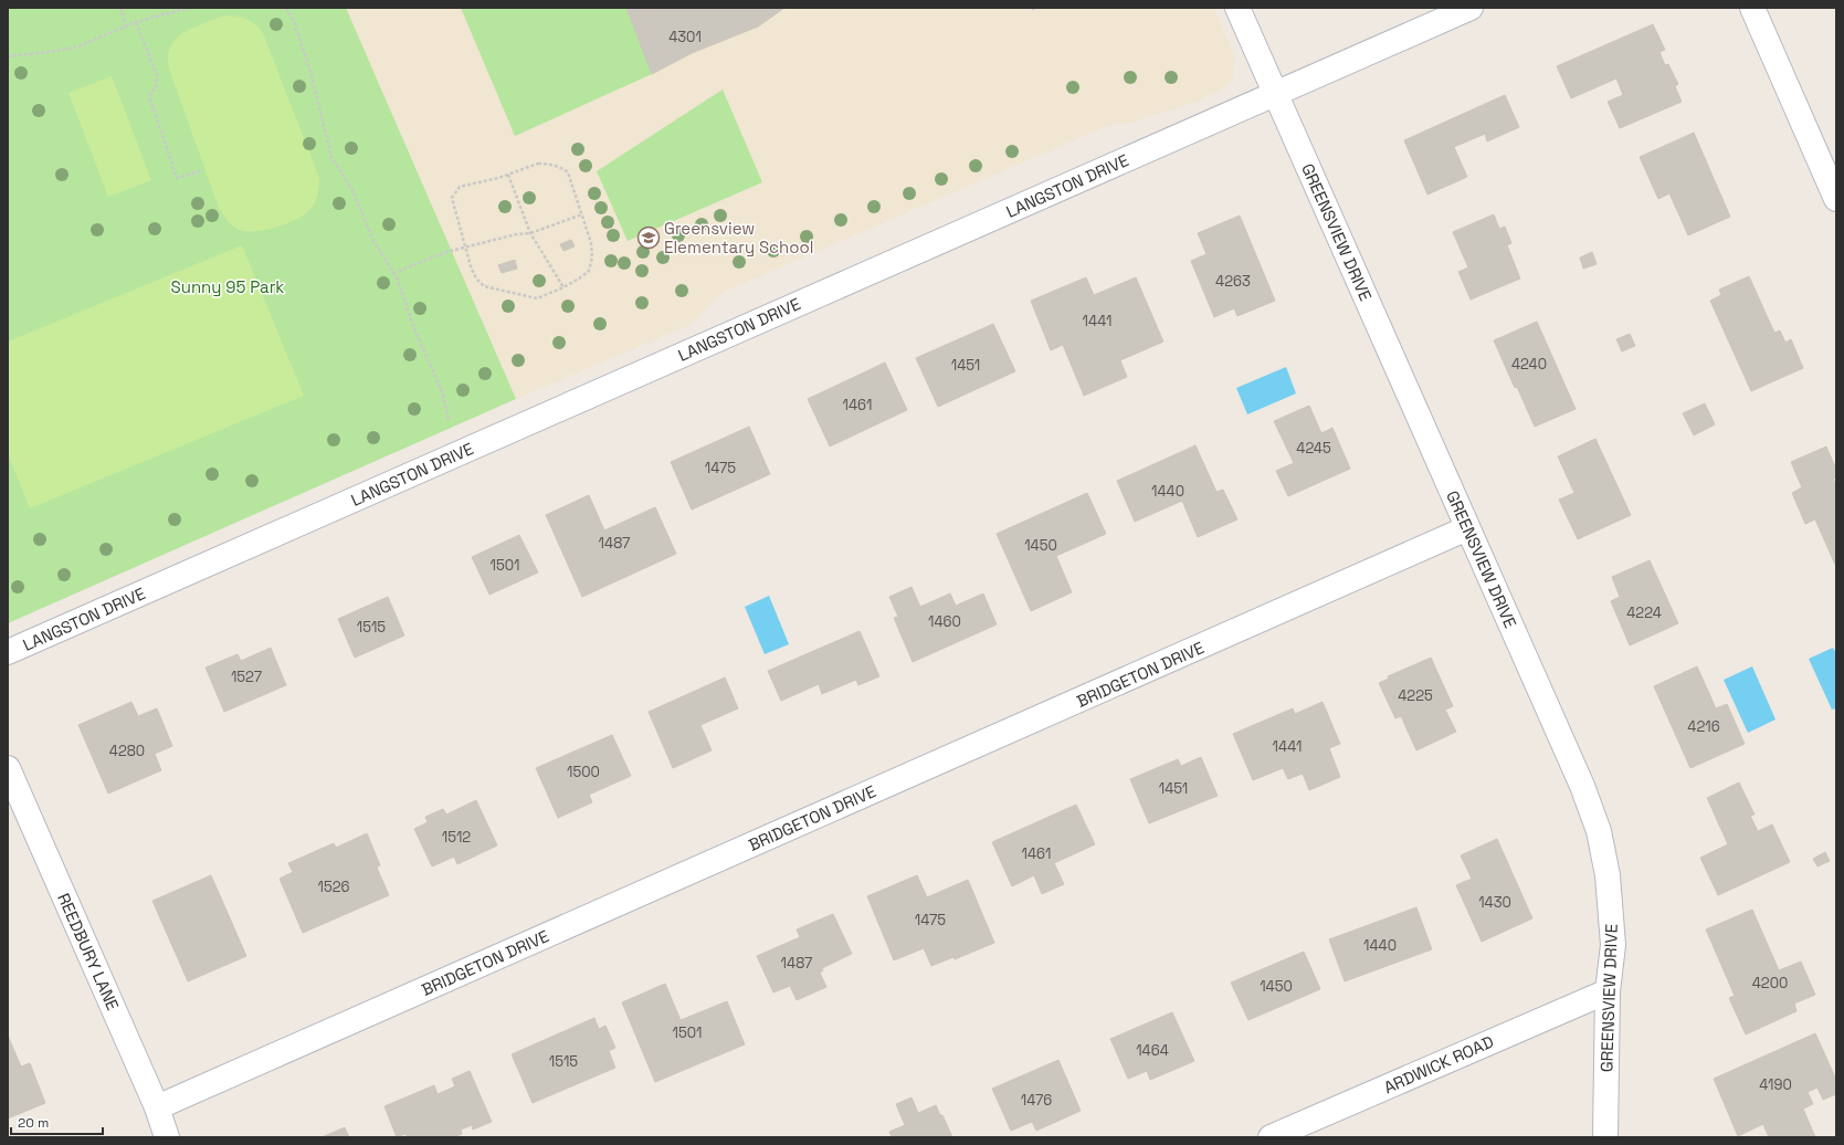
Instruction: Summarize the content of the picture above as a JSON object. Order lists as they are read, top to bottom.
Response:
{
  "streets": {
    "street": [
      "LANGSTON DRIVE",
      "GREENSVIEW DRIVE",
      "BRIDGETON DRIVE",
      "REEDBURY LANE",
      "ARDWICK ROAD"
    ]
  },
  "crossings": [
    ["LANGSTON DRIVE", "GREENSVIEW DRIVE"],
    ["GREENSVIEW DRIVE", "BRIDGETON DRIVE"],
    ["GREENSVIEW DRIVE", "ARDWICK ROAD"],
    ["BRIDGETON DRIVE", "REEDBURY LANE"]
  ],
  "parks": ["Sunny 95 Park"],
  "places": {
    "school or university": ["Greensview Elementary School"]
  },
  "house_numbers": [
    "4301",
    "4263",
    "1441",
    "4240",
    "1451",
    "1461",
    "4245",
    "1475",
    "1440",
    "1487",
    "1450",
    "1501",
    "4224",
    "1460",
    "1515",
    "1527",
    "4225",
    "4216",
    "1441",
    "4280",
    "1500",
    "1451",
    "1512",
    "1461",
    "1526",
    "1430",
    "1475",
    "1440",
    "1487",
    "4200",
    "1450",
    "1501",
    "1464",
    "1515",
    "4190",
    "1476"
  ],
  "scale_bar": "20 m"
}
